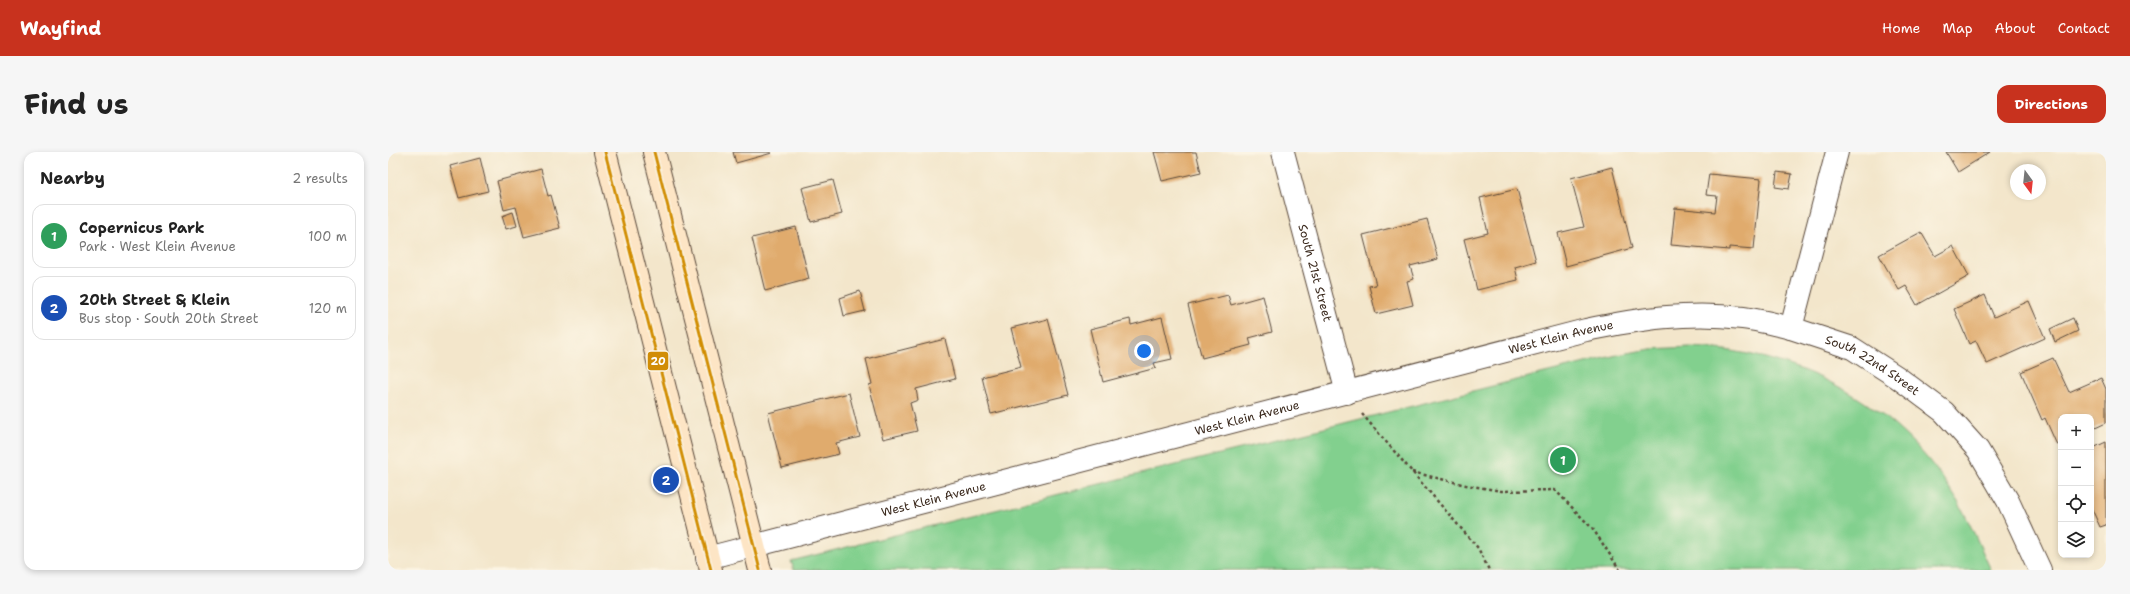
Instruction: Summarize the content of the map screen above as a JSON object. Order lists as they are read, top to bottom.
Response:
{
  "streets": {
    "street": ["South 21st Street", "West Klein Avenue", "South 22nd Street"]
  },
  "crossings": [
    ["South 21st Street", "West Klein Avenue"],
    ["West Klein Avenue", "South 22nd Street"]
  ],
  "lines": ["transit line 20"],
  "north": "bottom",
  "page": {
    "header": "Wayfind",
    "nav": [
      "Home",
      "Map",
      "About",
      "Contact"
    ],
    "title": "Find us",
    "buttons": "Directions",
    "heading": ["Nearby", "2 results"],
    "list": [
      {
        "mark": "1",
        "name": "Copernicus Park",
        "note": "Park · West Klein Avenue",
        "value": "100 m"
      },
      {
        "mark": "2",
        "name": "20th Street & Klein",
        "note": "Bus stop · South 20th Street",
        "value": "120 m"
      }
    ],
    "map_buttons": ["+", "−"],
    "pins": ["1", "2"]
  }
}
